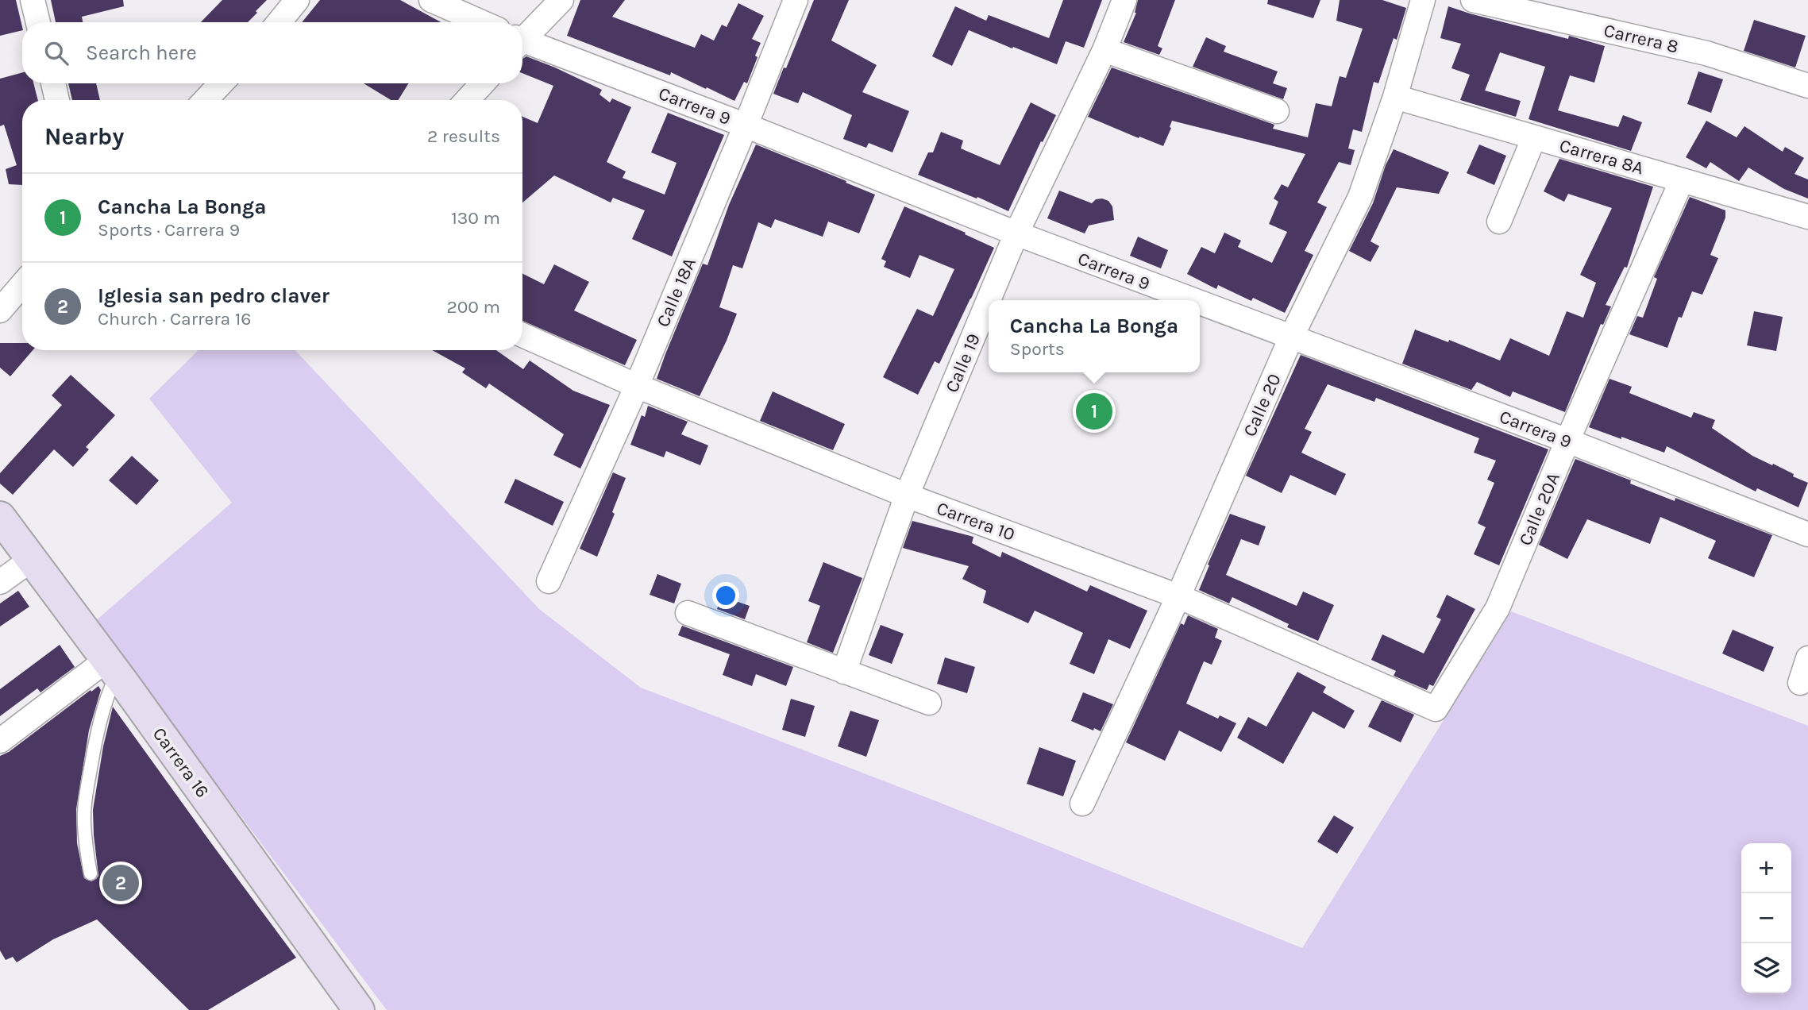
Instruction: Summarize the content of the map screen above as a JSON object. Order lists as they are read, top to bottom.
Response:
{
  "streets": {
    "main road": ["Carrera 16"],
    "street": [
      "Carrera 8",
      "Carrera 9",
      "Carrera 8A",
      "Calle 18A",
      "Calle 19",
      "Calle 20",
      "Calle 20A",
      "Carrera 10"
    ]
  },
  "crossings": [
    ["Carrera 9", "Calle 18A"],
    ["Carrera 9", "Calle 19"],
    ["Carrera 9", "Calle 20"],
    ["Carrera 9", "Calle 20A"],
    ["Carrera 8A", "Calle 20"],
    ["Carrera 8A", "Calle 20A"],
    ["Calle 18A", "Carrera 10"],
    ["Calle 19", "Carrera 10"],
    ["Calle 20", "Carrera 10"],
    ["Calle 20A", "Carrera 10"]
  ],
  "page": {
    "search": "Search here",
    "heading": ["Nearby", "2 results"],
    "list": [
      {
        "mark": "1",
        "name": "Cancha La Bonga",
        "note": "Sports · Carrera 9",
        "value": "130 m"
      },
      {
        "mark": "2",
        "name": "Iglesia san pedro claver",
        "note": "Church · Carrera 16",
        "value": "200 m"
      }
    ],
    "popup": ["Cancha La Bonga", "Sports"],
    "pins": ["1", "2"],
    "map_buttons": ["+", "−"]
  }
}
